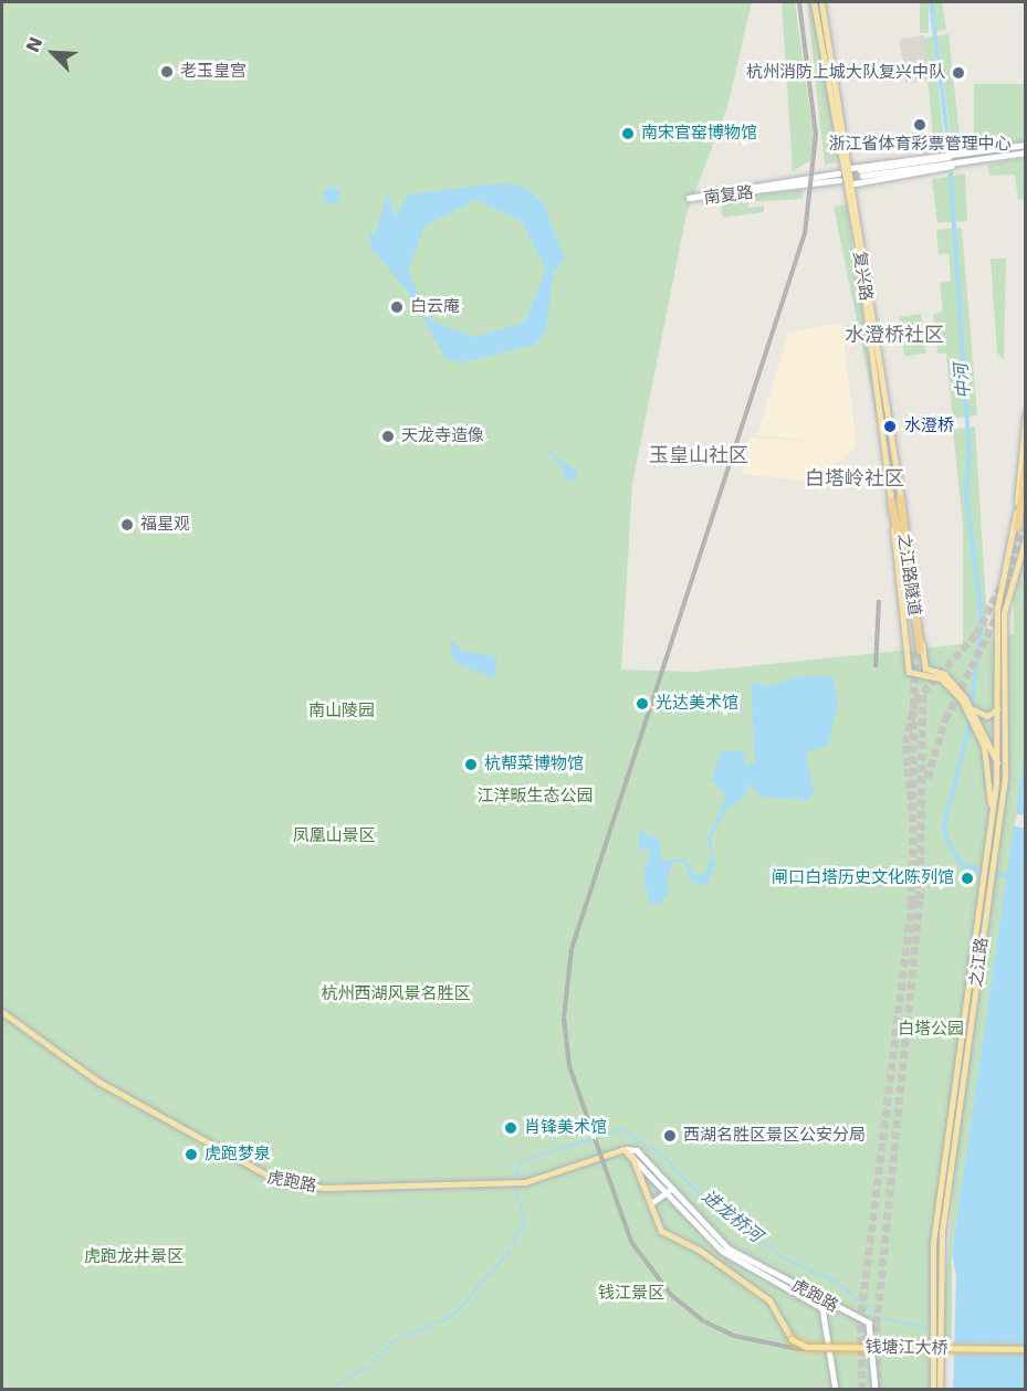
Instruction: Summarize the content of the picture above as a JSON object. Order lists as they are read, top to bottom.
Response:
{
  "streets": {
    "highway": ["之江路隧道"],
    "main road": [
      "南复路",
      "复兴路",
      "之江路",
      "虎跑路",
      "钱塘江大桥"
    ]
  },
  "crossings": [
    ["复兴路", "之江路隧道"]
  ],
  "districts": ["水澄桥社区", "玉皇山社区", "白塔岭社区"],
  "water": ["中河", "进龙桥河"],
  "parks": [
    "南山陵园",
    "江洋畈生态公园",
    "凤凰山景区",
    "杭州西湖风景名胜区",
    "白塔公园",
    "虎跑龙井景区",
    "钱江景区"
  ],
  "places": [
    "老玉皇宫",
    "杭州消防上城大队复兴中队",
    "浙江省体育彩票管理中心",
    "南宋官窑博物馆",
    "白云庵",
    "水澄桥",
    "天龙寺造像",
    "福星观",
    "光达美术馆",
    "杭帮菜博物馆",
    "闸口白塔历史文化陈列馆",
    "肖锋美术馆",
    "西湖名胜区景区公安分局",
    "虎跑梦泉"
  ],
  "north": "top left"
}
